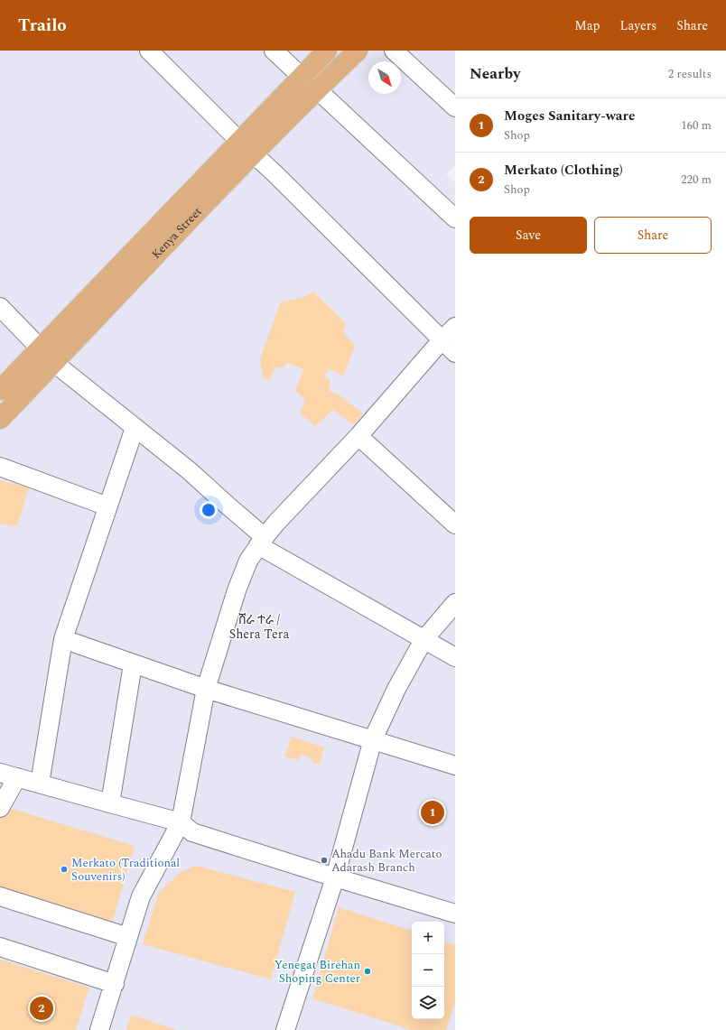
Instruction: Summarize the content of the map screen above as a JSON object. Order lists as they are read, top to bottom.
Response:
{
  "streets": {
    "main road": ["Kenya Street"]
  },
  "districts": ["ሸራ ተራ / Shera Tera"],
  "places": ["Ahadu Bank Mercato Adarash Branch", "Merkato (Traditional Souvenirs)", "Yenegat Birehan Shoping Center"],
  "north": "bottom right",
  "page": {
    "header": "Trailo",
    "nav": ["Map", "Layers", "Share"],
    "heading": ["Nearby", "2 results"],
    "list": [
      {
        "mark": "1",
        "name": "Moges Sanitary-ware",
        "note": "Shop",
        "value": "160 m"
      },
      {
        "mark": "2",
        "name": "Merkato (Clothing)",
        "note": "Shop",
        "value": "220 m"
      }
    ],
    "buttons": ["Save", "Share"],
    "pins": ["1", "2"],
    "map_buttons": ["+", "−"]
  }
}
